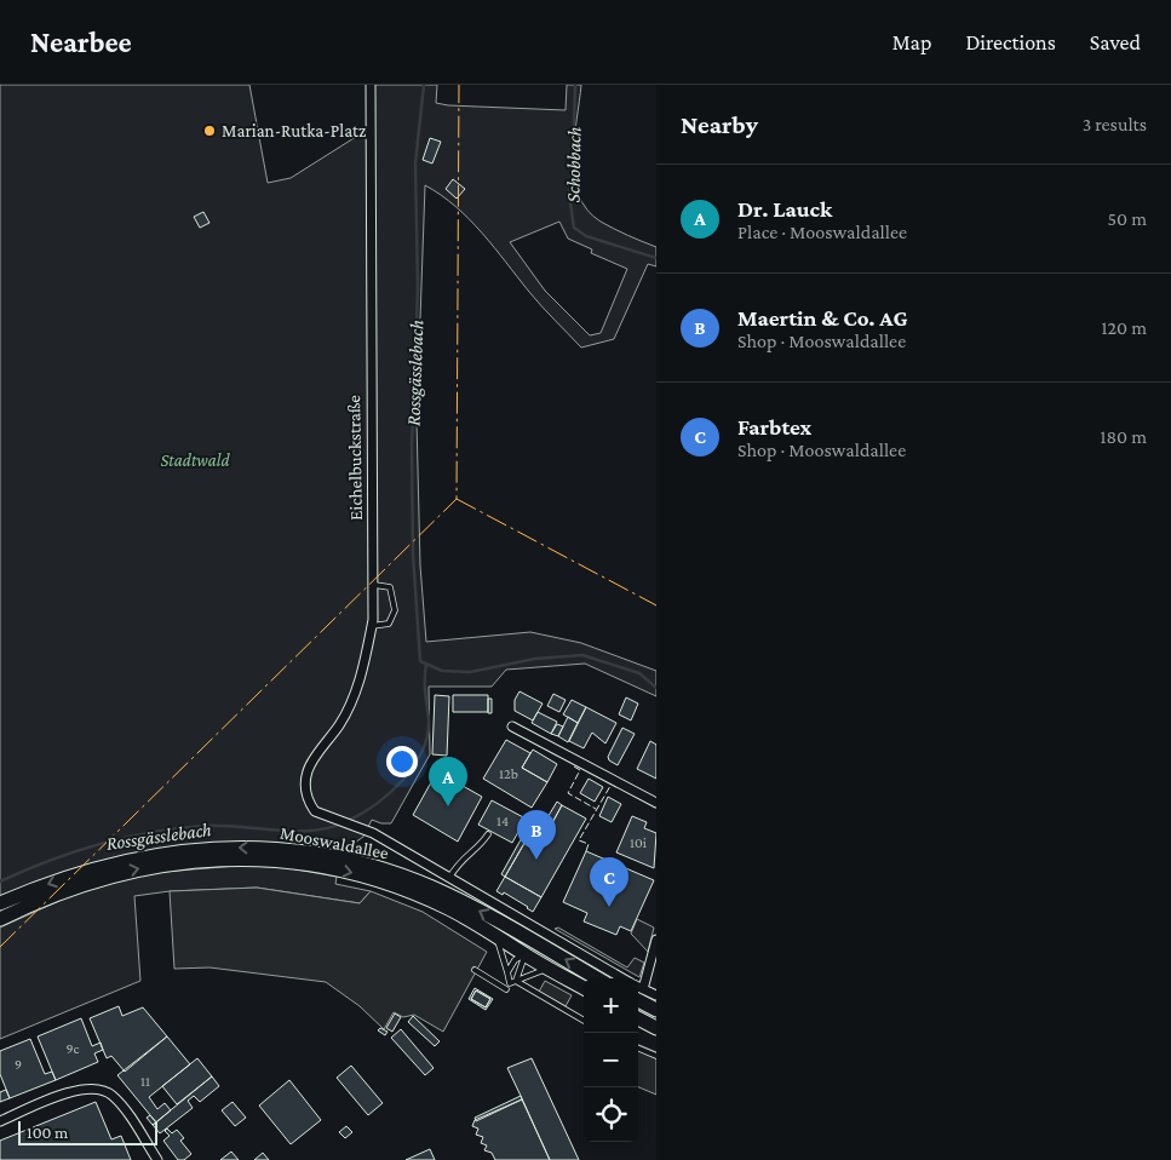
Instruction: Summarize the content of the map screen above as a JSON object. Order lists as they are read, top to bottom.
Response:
{
  "streets": {
    "main road": ["Mooswaldallee"],
    "street": ["Eichelbuckstraße"]
  },
  "crossings": [
    ["Eichelbuckstraße", "Mooswaldallee"]
  ],
  "water": ["Schobbach", "Rossgässlebach"],
  "parks": ["Stadtwald"],
  "places": ["Marian-Rutka-Platz"],
  "house_numbers": [
    "12b",
    "14",
    "10i",
    "9c",
    "9",
    "11"
  ],
  "scale_bar": "100 m",
  "page": {
    "header": "Nearbee",
    "nav": ["Map", "Directions", "Saved"],
    "heading": ["Nearby", "3 results"],
    "list": [
      {
        "mark": "A",
        "name": "Dr. Lauck",
        "note": "Place · Mooswaldallee",
        "value": "50 m"
      },
      {
        "mark": "B",
        "name": "Maertin & Co. AG",
        "note": "Shop · Mooswaldallee",
        "value": "120 m"
      },
      {
        "mark": "C",
        "name": "Farbtex",
        "note": "Shop · Mooswaldallee",
        "value": "180 m"
      }
    ],
    "pins": ["A", "B", "C"],
    "map_buttons": ["+", "−"],
    "scale": "100 m"
  }
}
